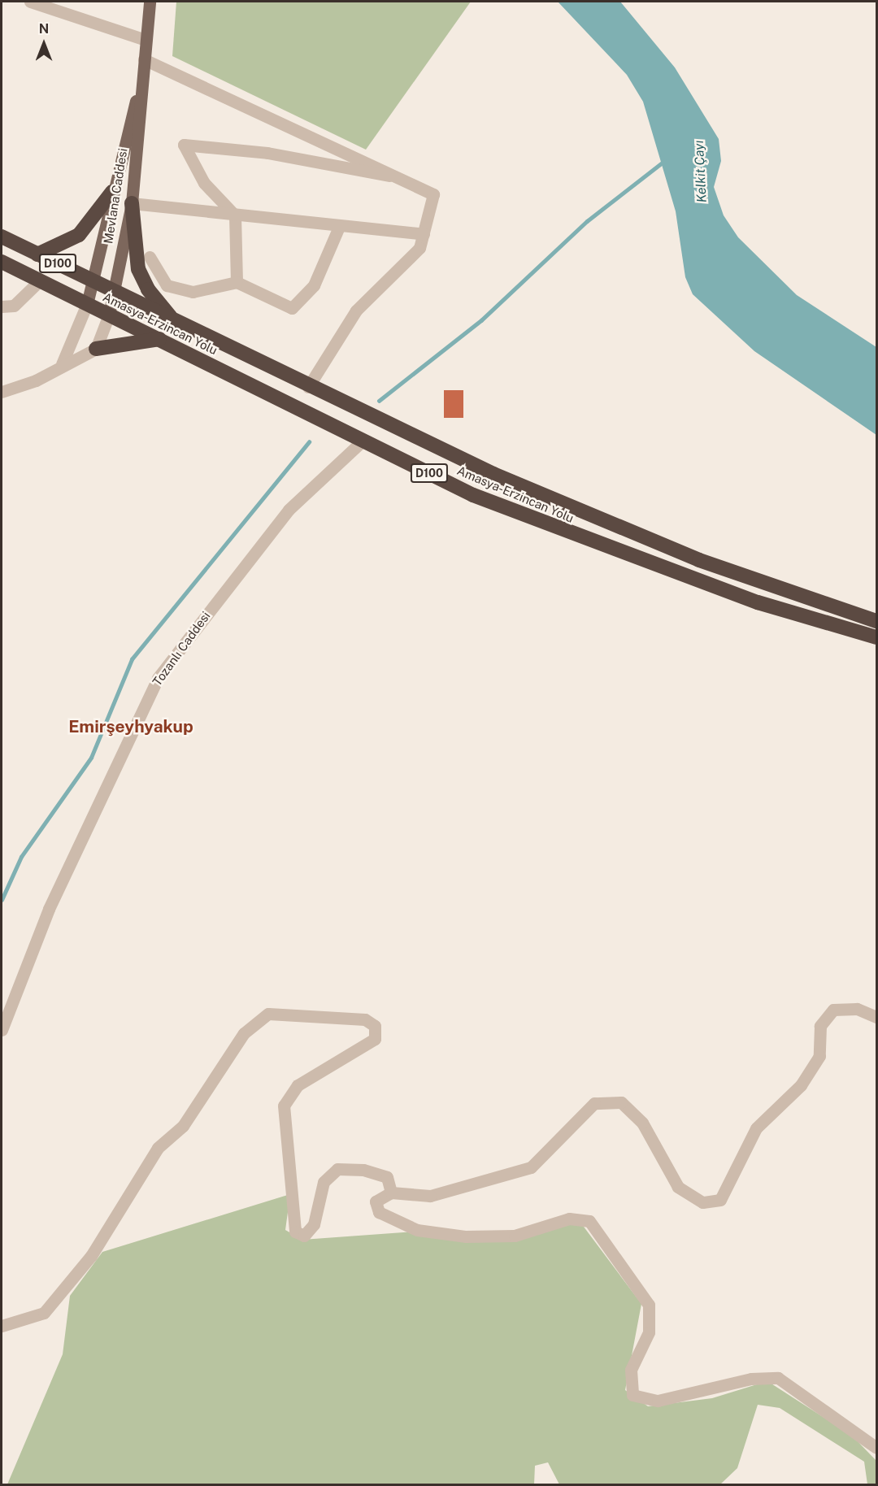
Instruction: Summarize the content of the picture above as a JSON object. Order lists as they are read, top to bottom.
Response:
{
  "streets": {
    "highway": ["D100", "Amasya-Erzincan Yolu"],
    "main road": ["Mevlana Caddesi"],
    "street": ["Tozanlı Caddesi"]
  },
  "crossings": [
    ["Mevlana Caddesi", "D100"],
    ["Mevlana Caddesi", "Amasya-Erzincan Yolu"],
    ["Amasya-Erzincan Yolu", "Tozanlı Caddesi"]
  ],
  "districts": ["Emirşeyhyakup"],
  "water": ["Kelkit Çayı"],
  "north": "top"
}
